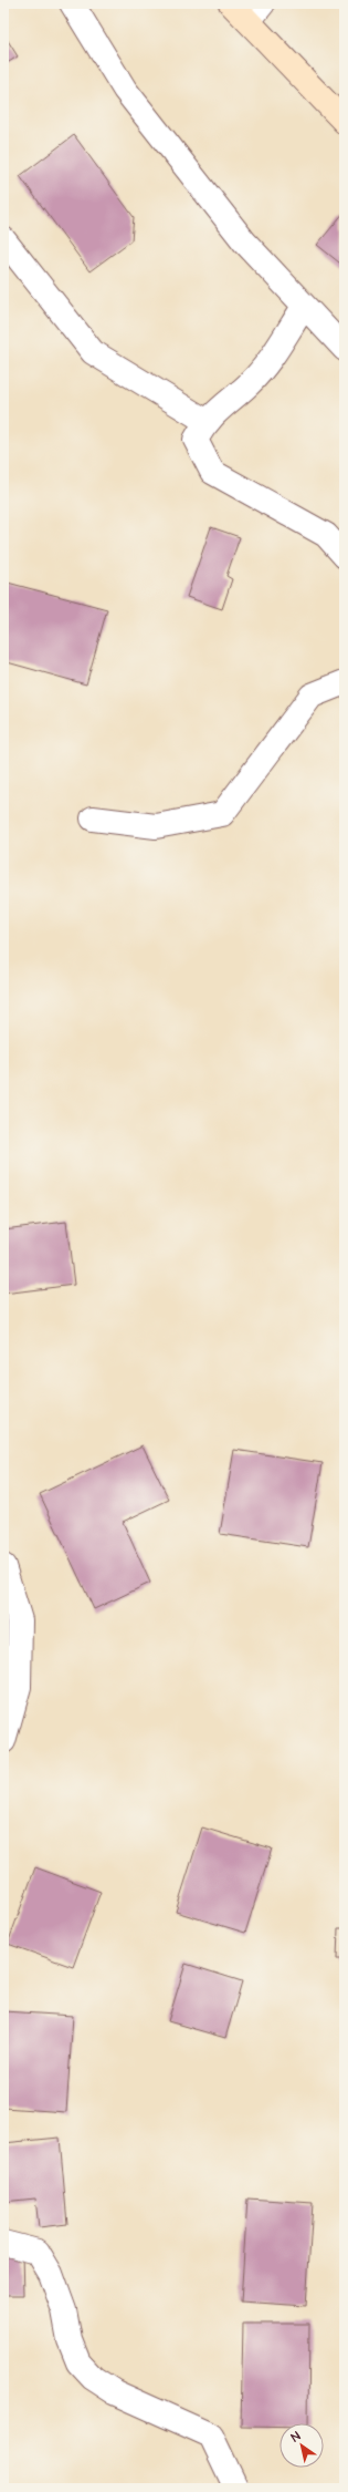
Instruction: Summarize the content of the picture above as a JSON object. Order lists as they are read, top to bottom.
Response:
{
  "north": "top left"
}
